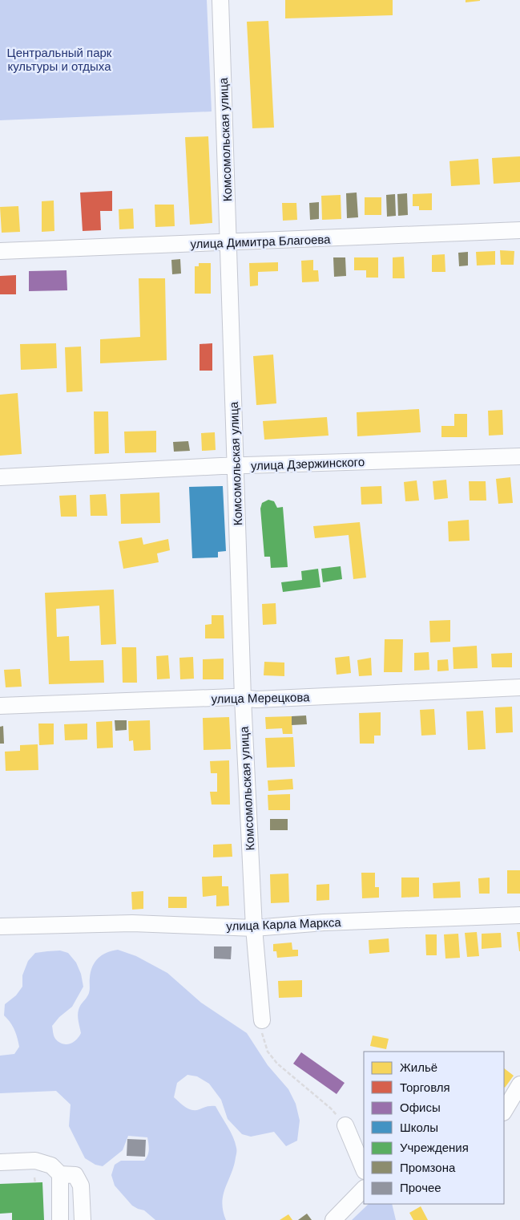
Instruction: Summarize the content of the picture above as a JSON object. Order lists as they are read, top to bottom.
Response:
{
  "streets": {
    "street": [
      "Комсомольская улица",
      "улица Димитра Благоева",
      "улица Дзержинского",
      "улица Мерецкова",
      "улица Карла Маркса"
    ]
  },
  "crossings": [
    ["Комсомольская улица", "улица Димитра Благоева"],
    ["Комсомольская улица", "улица Дзержинского"],
    ["Комсомольская улица", "улица Мерецкова"],
    ["Комсомольская улица", "улица Карла Маркса"]
  ],
  "parks": ["Центральный парк культуры и отдыха"],
  "legend": [
    "Жильё",
    "Торговля",
    "Офисы",
    "Школы",
    "Учреждения",
    "Промзона",
    "Прочее"
  ]
}
